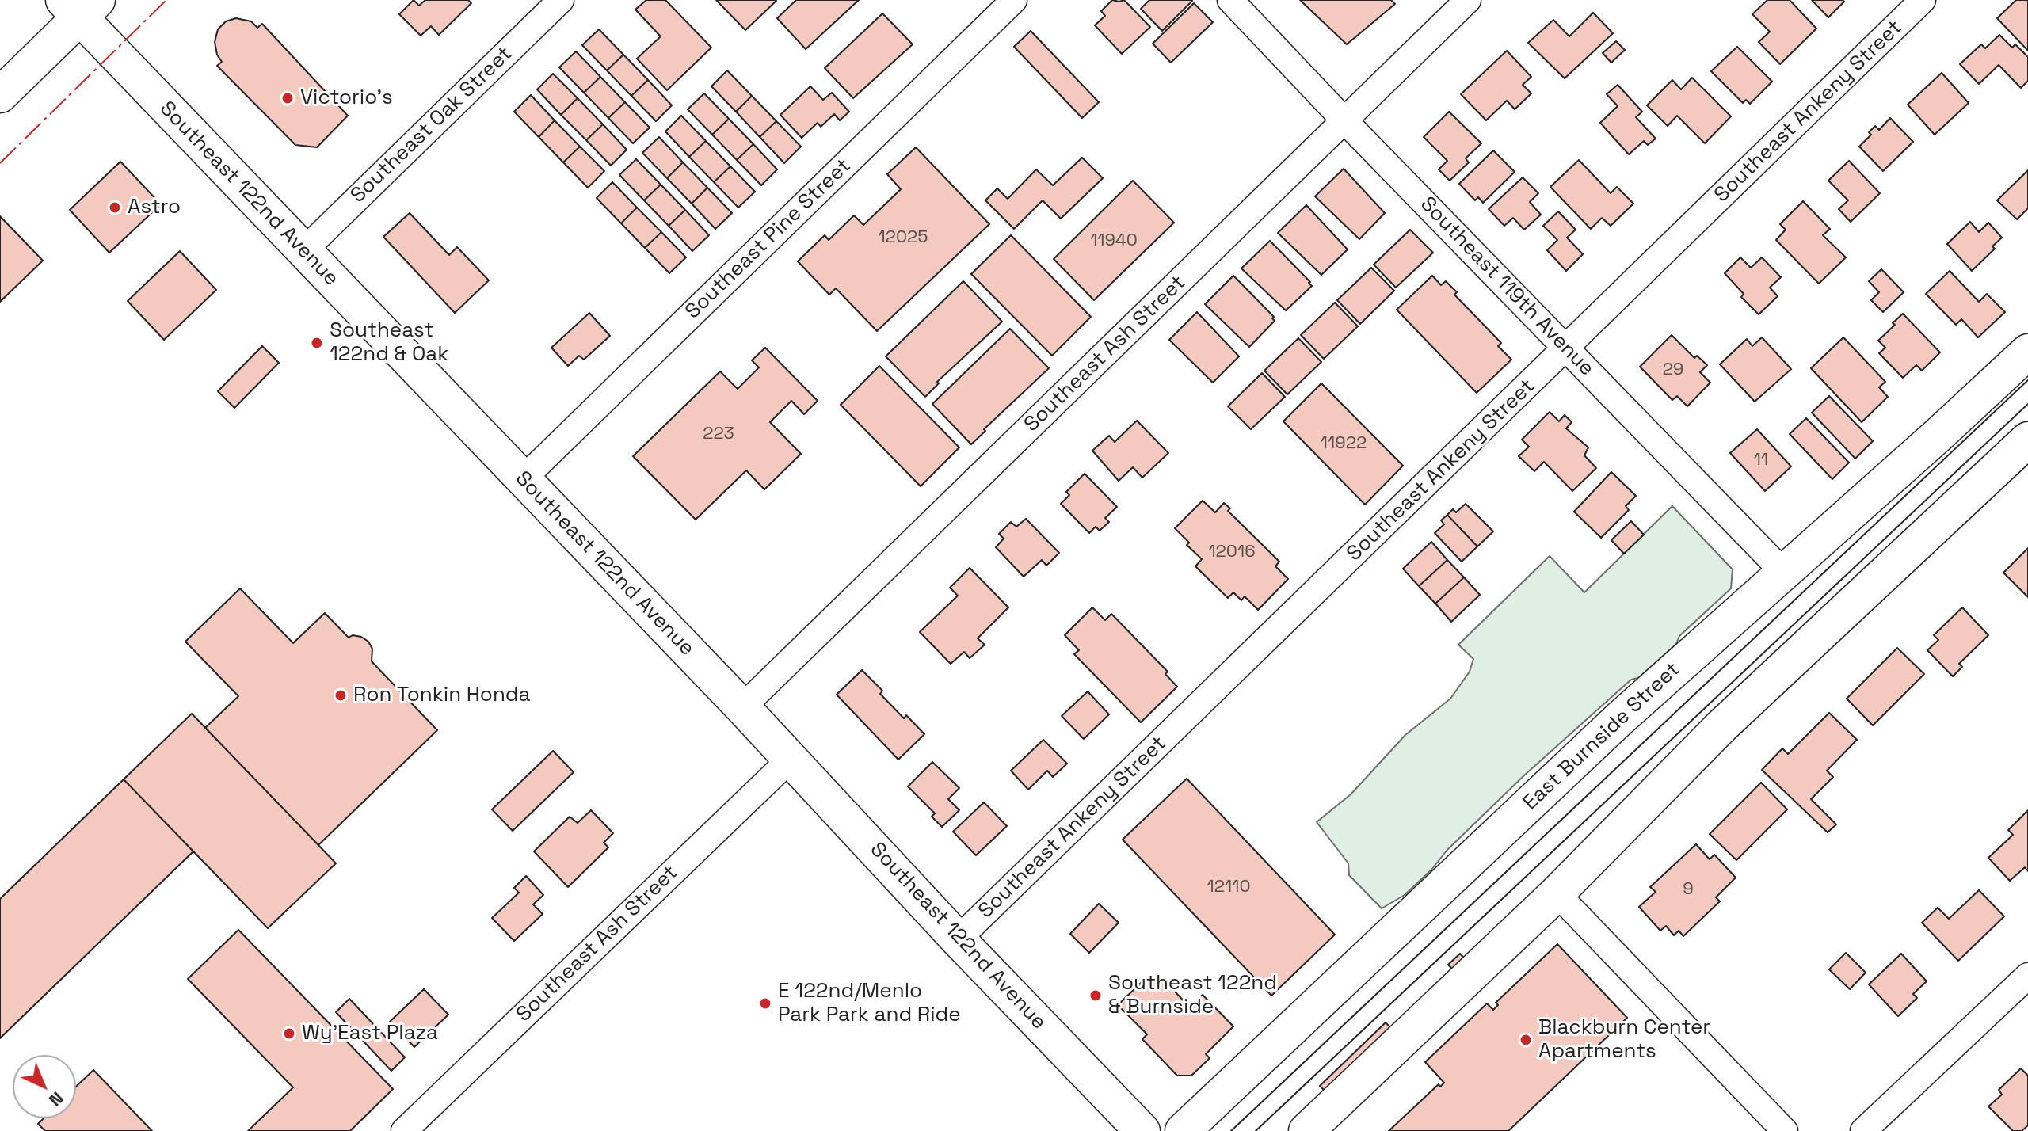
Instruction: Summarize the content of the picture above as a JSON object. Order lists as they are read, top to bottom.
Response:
{
  "streets": {
    "street": [
      "Southeast Ankeny Street",
      "Southeast Oak Street",
      "Southeast 122nd Avenue",
      "Southeast Pine Street",
      "Southeast 119th Avenue",
      "Southeast Ash Street",
      "East Burnside Street"
    ]
  },
  "crossings": [
    ["Southeast Ankeny Street", "Southeast 122nd Avenue"],
    ["Southeast Ankeny Street", "Southeast 119th Avenue"],
    ["Southeast Oak Street", "Southeast 122nd Avenue"],
    ["Southeast 122nd Avenue", "Southeast Pine Street"],
    ["Southeast 122nd Avenue", "Southeast Ash Street"],
    ["Southeast 119th Avenue", "Southeast Ash Street"],
    ["Southeast 119th Avenue", "East Burnside Street"]
  ],
  "places": [
    "Victorio's",
    "Astro",
    "Southeast 122nd & Oak",
    "Ron Tonkin Honda",
    "Southeast 122nd & Burnside",
    "E 122nd/Menlo Park Park and Ride",
    "Wy’East Plaza",
    "Blackburn Center Apartments"
  ],
  "house_numbers": [
    "12025",
    "11940",
    "29",
    "223",
    "11922",
    "11",
    "12016",
    "12110",
    "9"
  ],
  "north": "bottom right"
}
